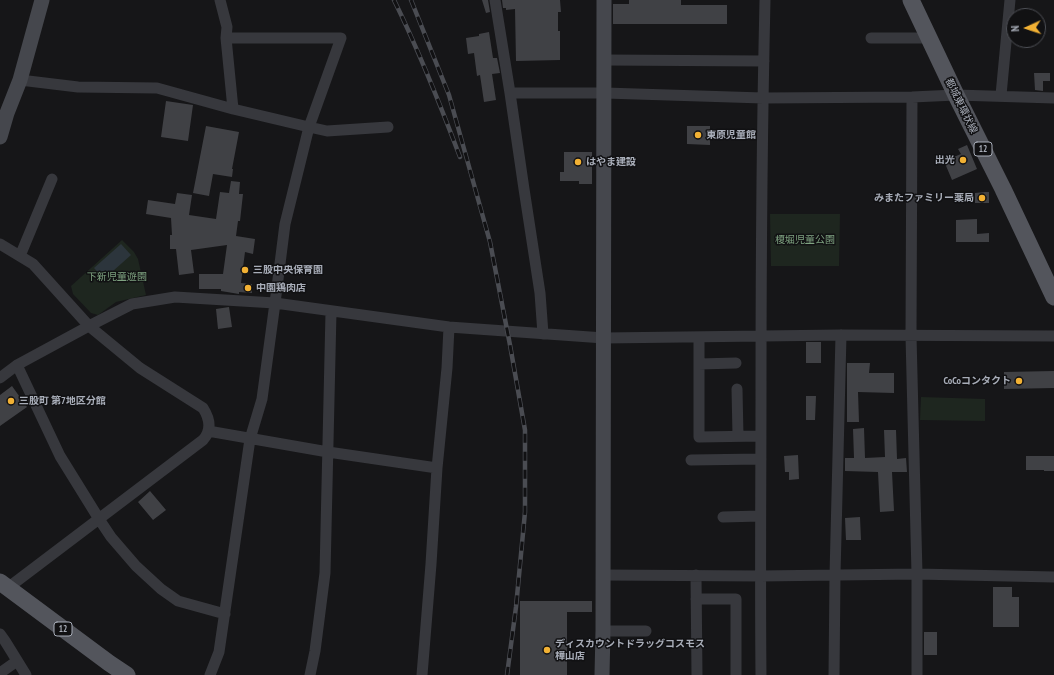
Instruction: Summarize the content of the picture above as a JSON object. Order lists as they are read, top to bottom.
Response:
{
  "streets": {
    "main road": ["都城東環状線", "12"]
  },
  "parks": ["榎堀児童公園", "下新児童遊園"],
  "places": [
    "東原児童館",
    "出光",
    "はやま建設",
    "みまたファミリー薬局",
    "三股中央保育園",
    "中園鶏肉店",
    "CoCoコンタクト",
    "三股町 第7地区分館",
    "ディスカウントドラッグコスモス 樺山店"
  ],
  "north": "left"
}
